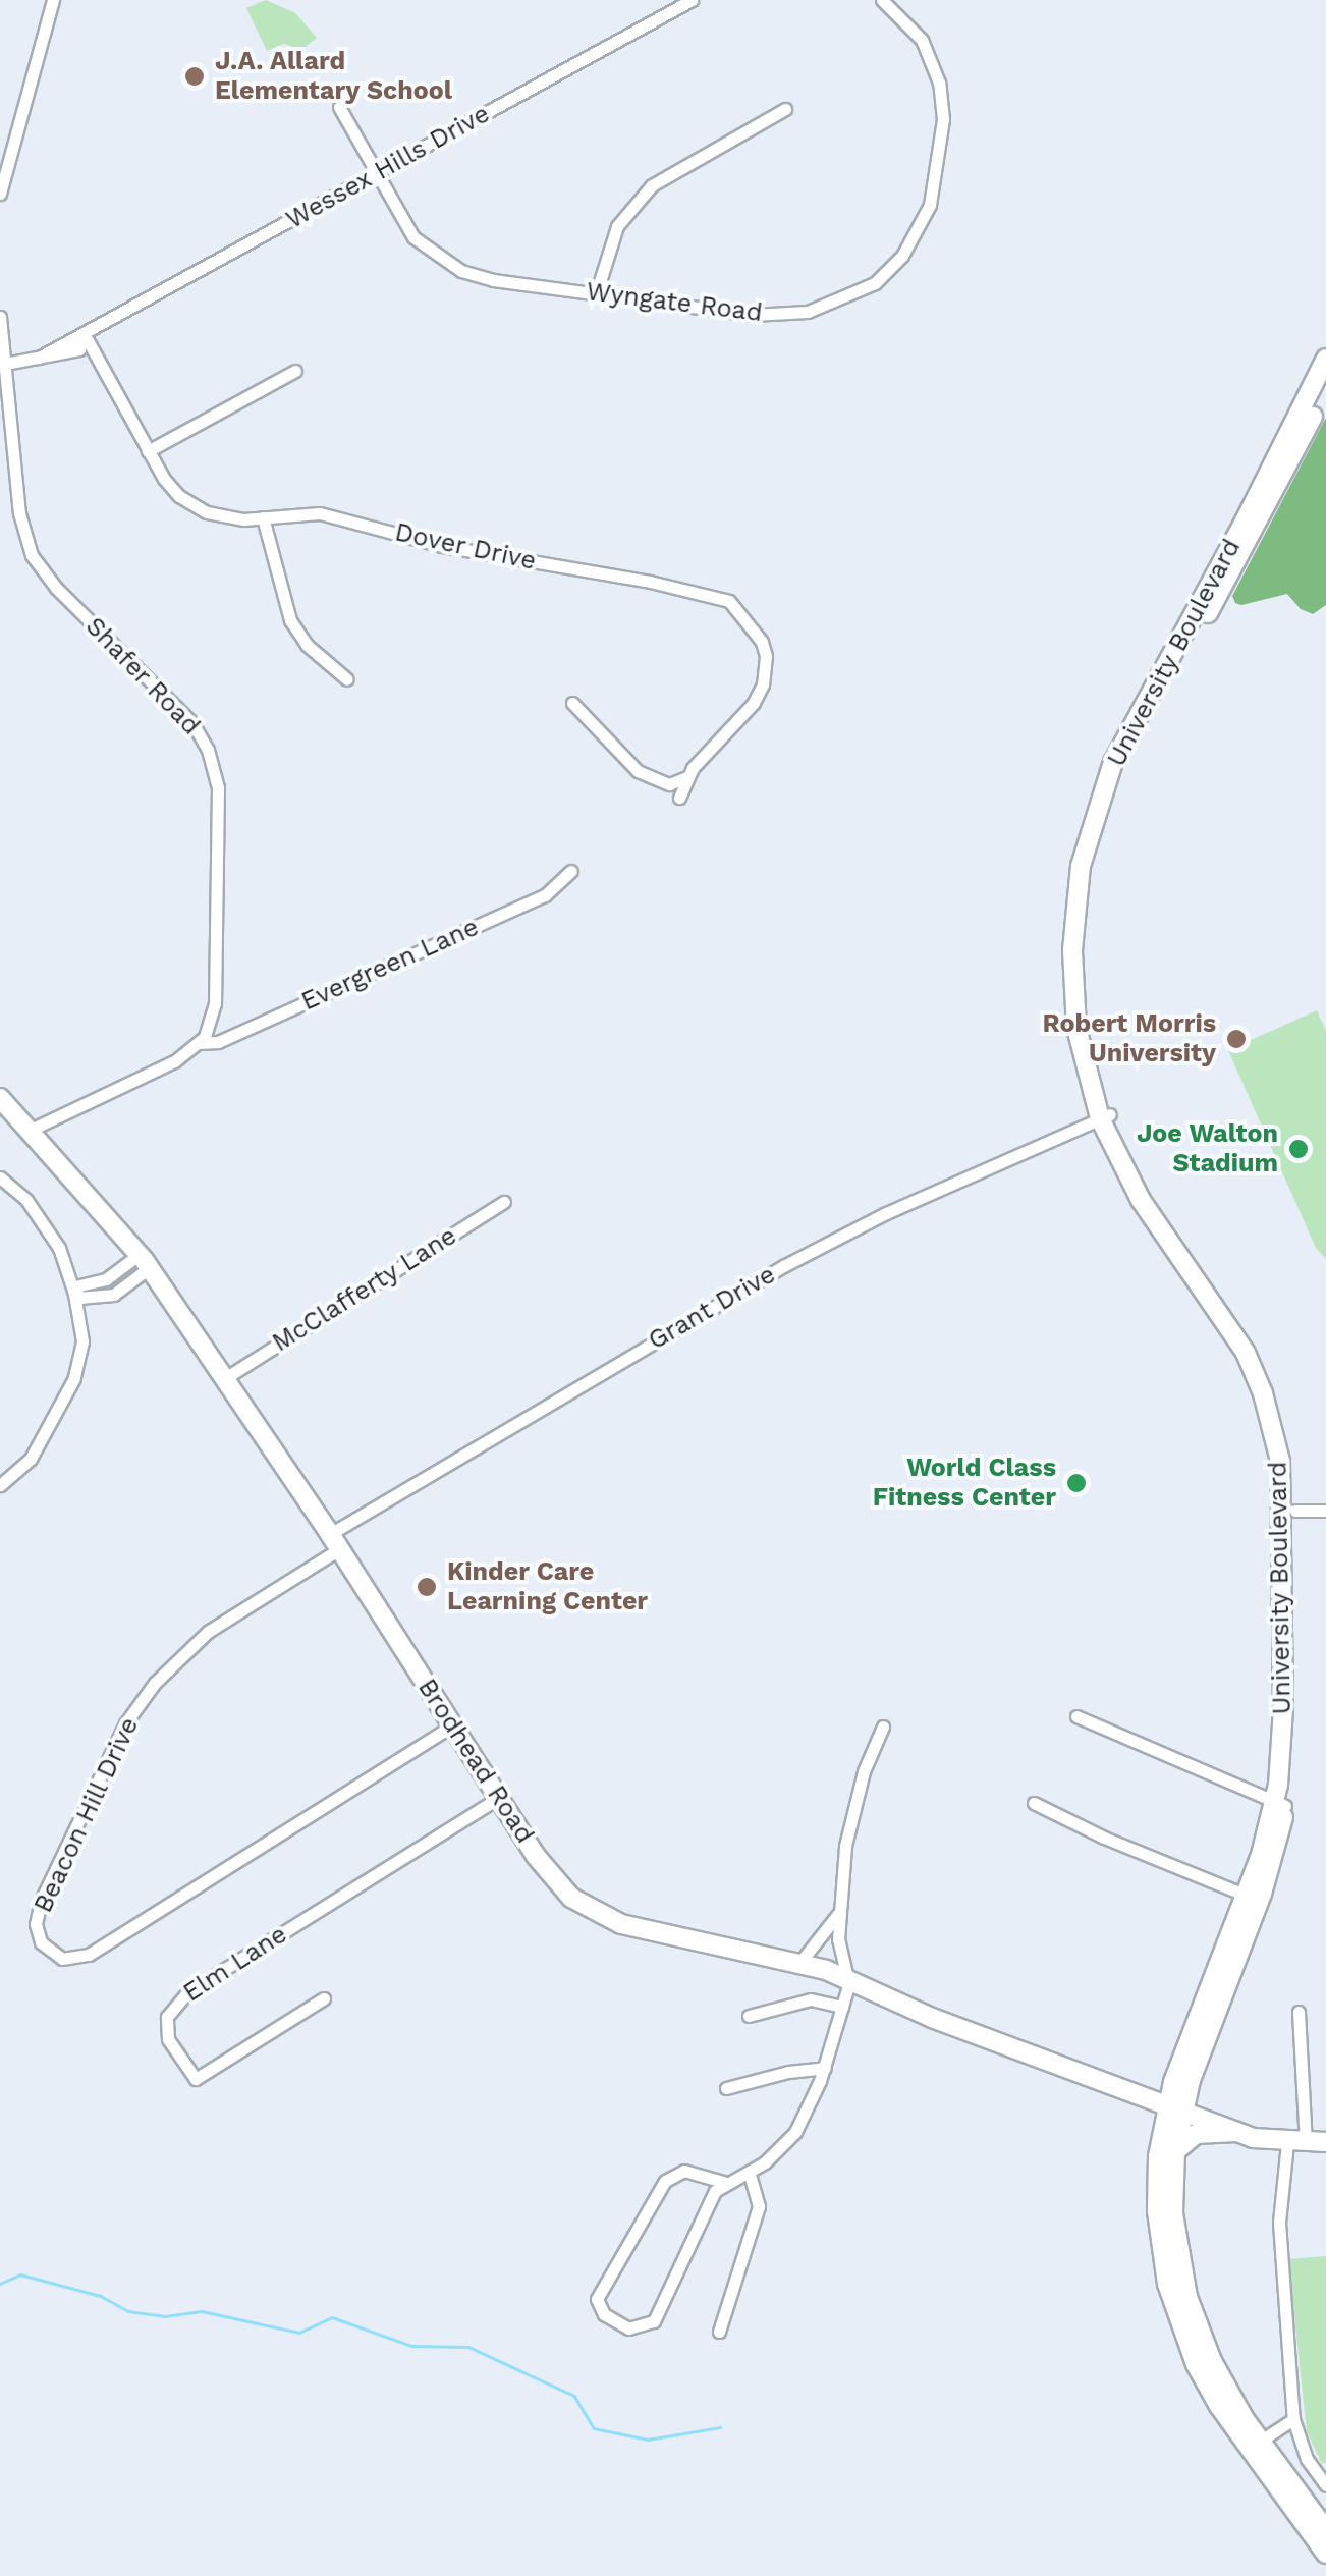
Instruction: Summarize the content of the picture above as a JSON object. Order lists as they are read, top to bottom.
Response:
{
  "streets": {
    "main road": ["University Boulevard", "Brodhead Road"],
    "street": [
      "Wessex Hills Drive",
      "Wyngate Road",
      "Dover Drive",
      "Shafer Road",
      "Evergreen Lane",
      "McClafferty Lane",
      "Grant Drive",
      "Beacon Hill Drive",
      "Elm Lane"
    ]
  },
  "crossings": [
    ["Wessex Hills Drive", "Wyngate Road"],
    ["Wessex Hills Drive", "Dover Drive"],
    ["Wessex Hills Drive", "Shafer Road"],
    ["University Boulevard", "Grant Drive"],
    ["University Boulevard", "Brodhead Road"],
    ["Shafer Road", "Evergreen Lane"],
    ["McClafferty Lane", "Brodhead Road"],
    ["Grant Drive", "Brodhead Road"],
    ["Grant Drive", "Beacon Hill Drive"],
    ["Brodhead Road", "Beacon Hill Drive"],
    ["Brodhead Road", "Elm Lane"]
  ],
  "places": [
    "J.A. Allard Elementary School",
    "Robert Morris University",
    "Joe Walton Stadium",
    "World Class Fitness Center",
    "Kinder Care Learning Center"
  ]
}
